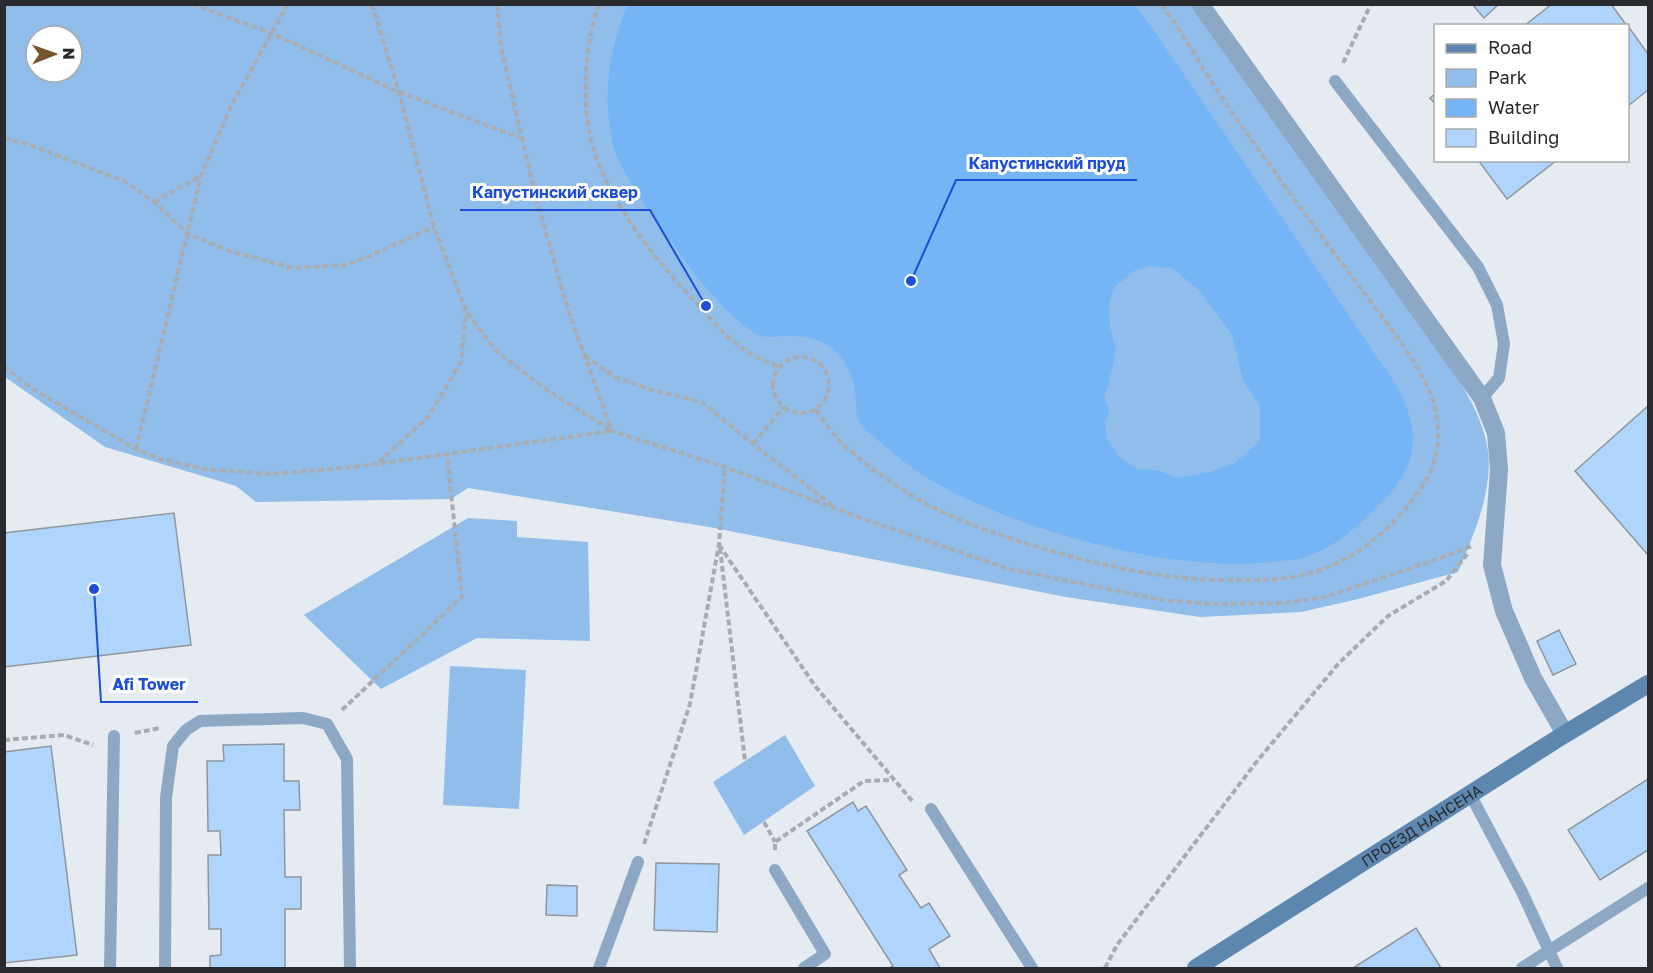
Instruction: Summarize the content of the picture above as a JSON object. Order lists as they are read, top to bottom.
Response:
{
  "streets": {
    "street": ["ПРОЕЗД НАНСЕНА"]
  },
  "places": ["Капустинский пруд", "Капустинский сквер", "Afi Tower"],
  "legend": [
    "Road",
    "Park",
    "Water",
    "Building"
  ],
  "north": "right"
}
